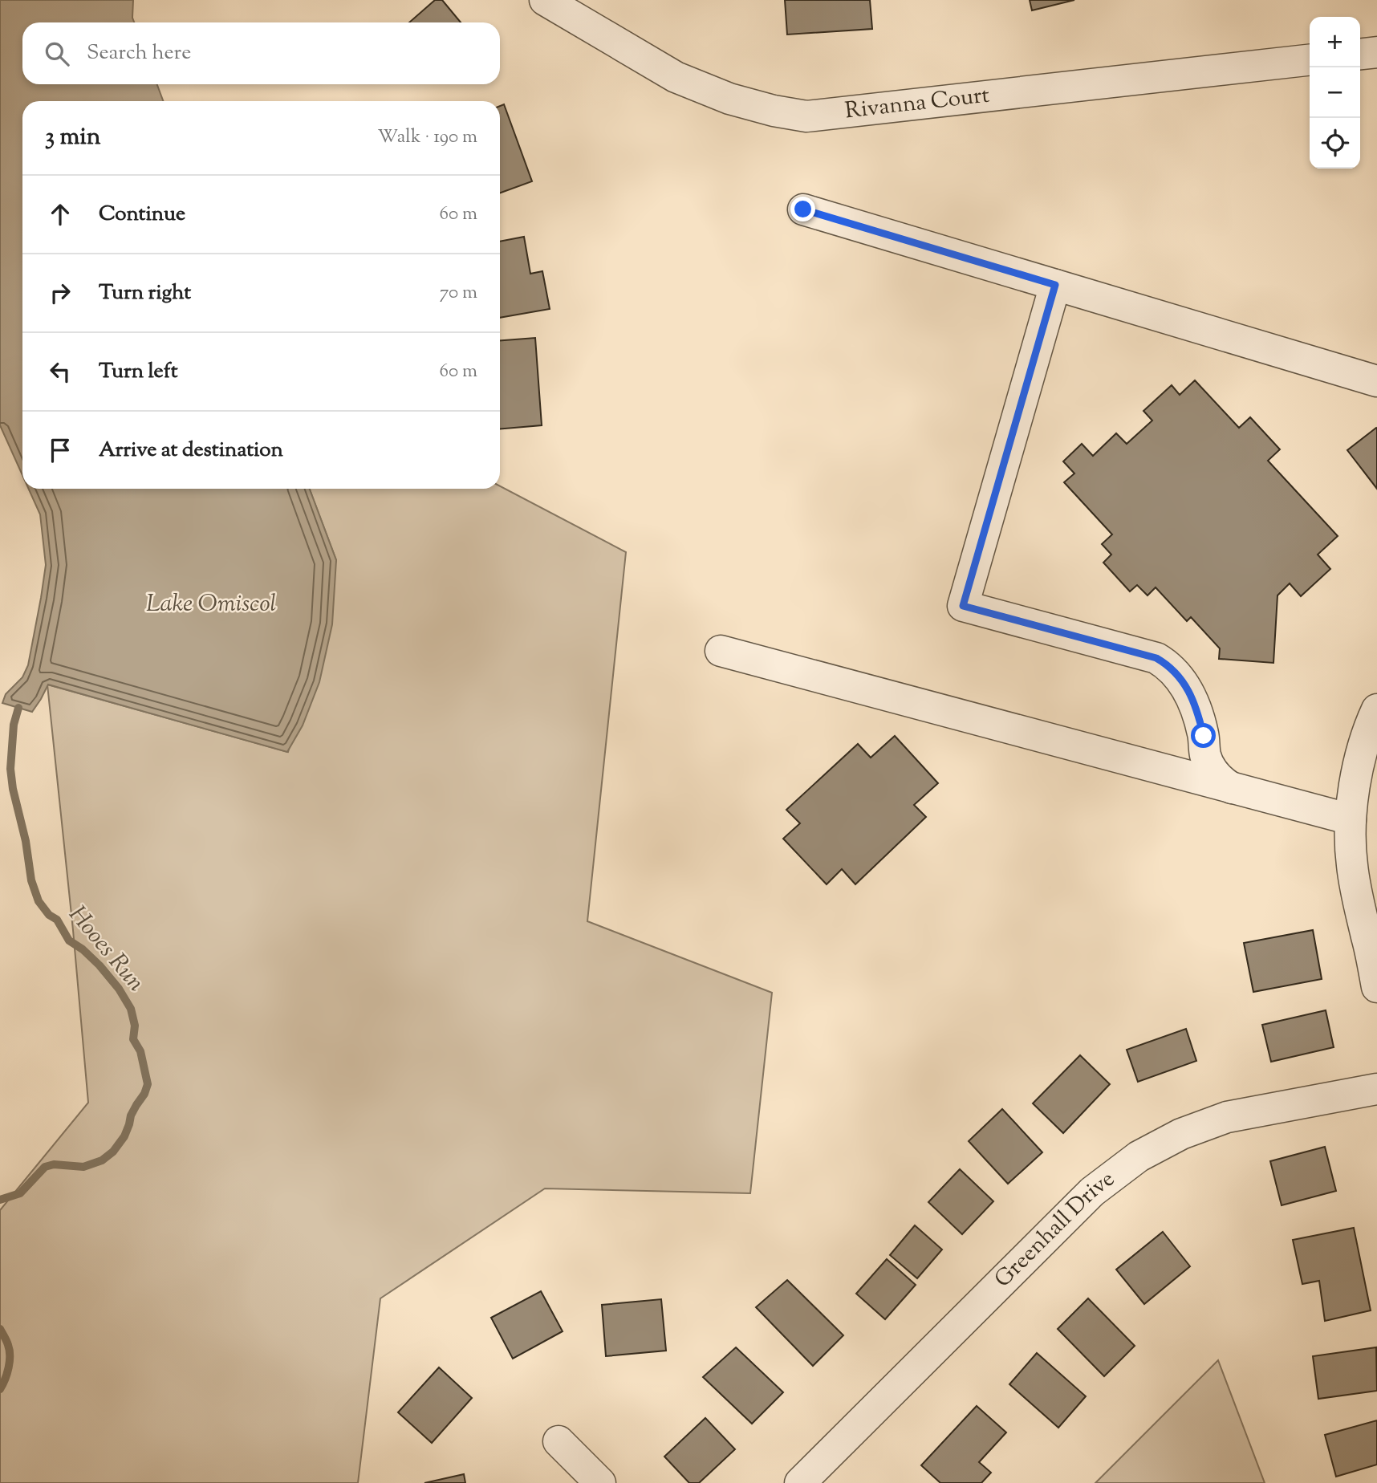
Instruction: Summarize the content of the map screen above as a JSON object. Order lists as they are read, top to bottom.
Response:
{
  "streets": {
    "street": ["Rivanna Court", "Greenhall Drive"]
  },
  "water": ["Lake Omiscol", "Hooes Run"],
  "page": {
    "map_buttons": ["+", "−"],
    "search": "Search here",
    "heading": ["3 min", "Walk · 190 m"],
    "list": [
      ["Continue", "60 m"],
      ["Turn right", "70 m"],
      ["Turn left", "60 m"],
      "Arrive at destination"
    ]
  }
}
